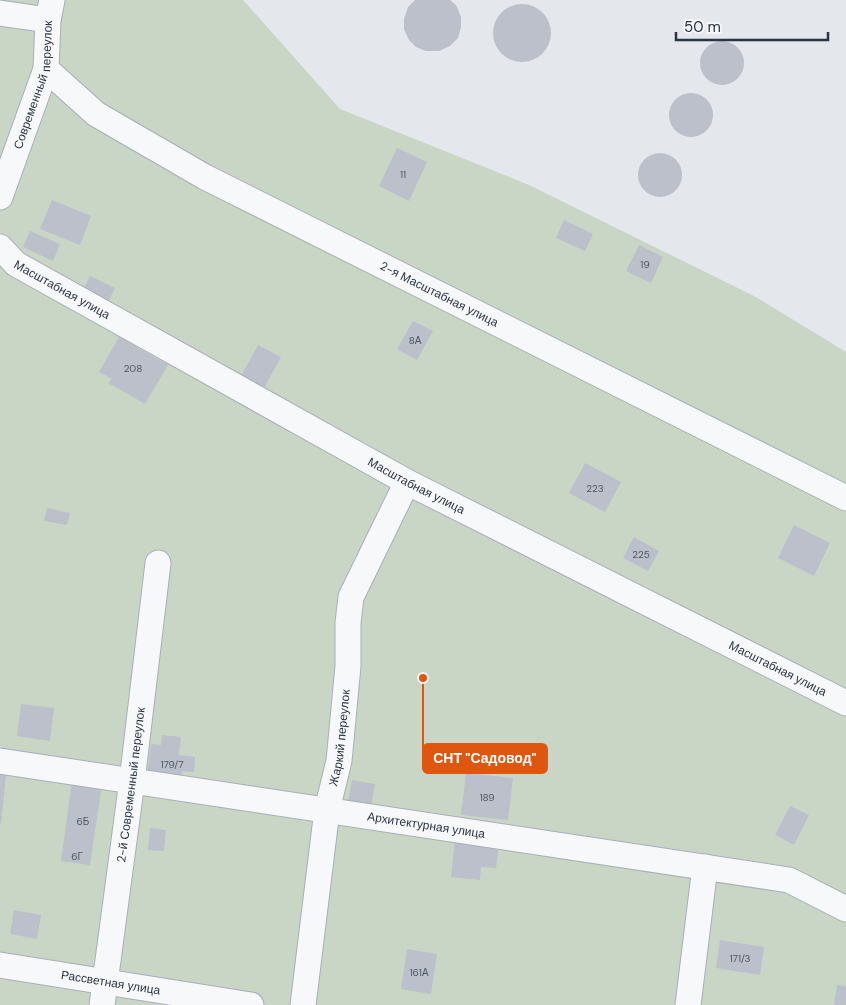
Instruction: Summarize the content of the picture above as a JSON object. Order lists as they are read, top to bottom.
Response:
{
  "streets": {
    "lane": [
      "Современный переулок",
      "Масштабная улица",
      "2-я Масштабная улица",
      "Жаркий переулок",
      "2-й Современный переулок",
      "Архитектурная улица",
      "Рассветная улица"
    ]
  },
  "crossings": [
    ["Современный переулок", "2-я Масштабная улица"],
    ["Масштабная улица", "Жаркий переулок"],
    ["Жаркий переулок", "Архитектурная улица"],
    ["2-й Современный переулок", "Архитектурная улица"],
    ["2-й Современный переулок", "Рассветная улица"]
  ],
  "places": ["СНТ \"Садовод\""],
  "house_numbers": [
    "11",
    "19",
    "8А",
    "208",
    "223",
    "225",
    "179/7",
    "189",
    "6Б",
    "6Г",
    "171/3",
    "161А"
  ],
  "scale_bar": "50 m"
}
